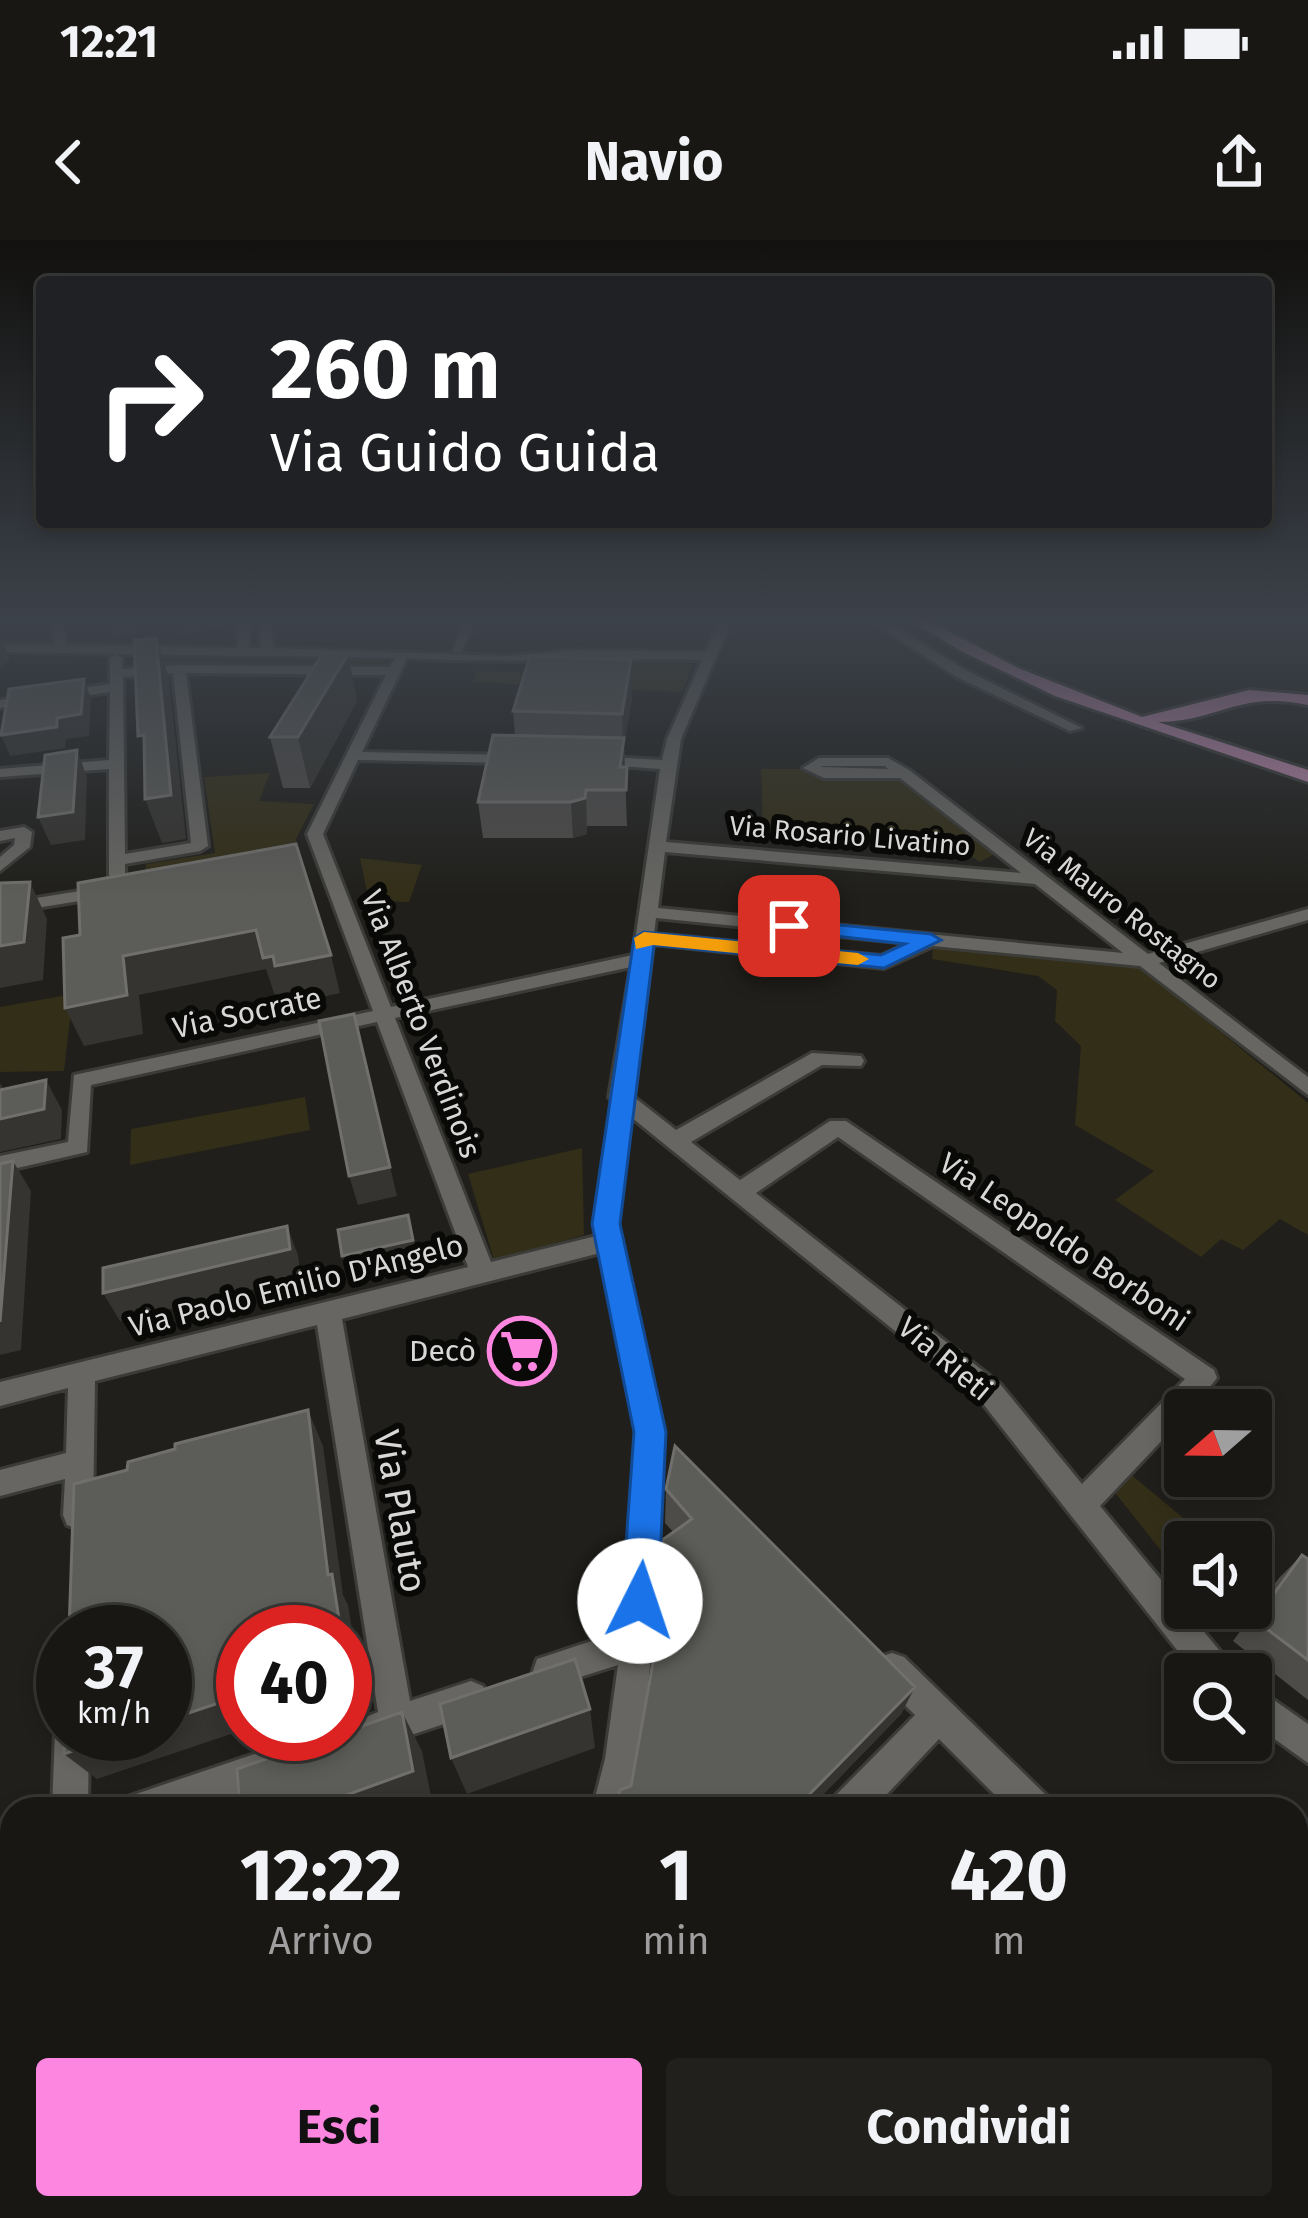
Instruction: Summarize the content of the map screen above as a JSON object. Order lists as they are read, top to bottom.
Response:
{
  "streets": {
    "street": [
      "Via Rosario Livatino",
      "Via Mauro Rostagno",
      "Via Socrate",
      "Via Alberto Verdinois",
      "Via Leopoldo Borboni",
      "Via Paolo Emilio D'Angelo",
      "Via Rieti",
      "Via Plauto"
    ]
  },
  "crossings": [
    ["Via Rosario Livatino", "Via Mauro Rostagno"],
    ["Via Socrate", "Via Alberto Verdinois"],
    ["Via Alberto Verdinois", "Via Paolo Emilio D'Angelo"],
    ["Via Leopoldo Borboni", "Via Rieti"],
    ["Via Paolo Emilio D'Angelo", "Via Plauto"]
  ],
  "places": {
    "supermarket": ["Decò"]
  },
  "north": "left",
  "page": {
    "status": "12:21",
    "header": "Navio",
    "turn": ["260 m", "Via Guido Guida"],
    "speed": "37 km/h",
    "limit": "40",
    "eta": [
      "12:22",
      "Arrivo",
      "1",
      "min",
      "420",
      "m"
    ],
    "buttons": ["Esci", "Condividi"]
  }
}
